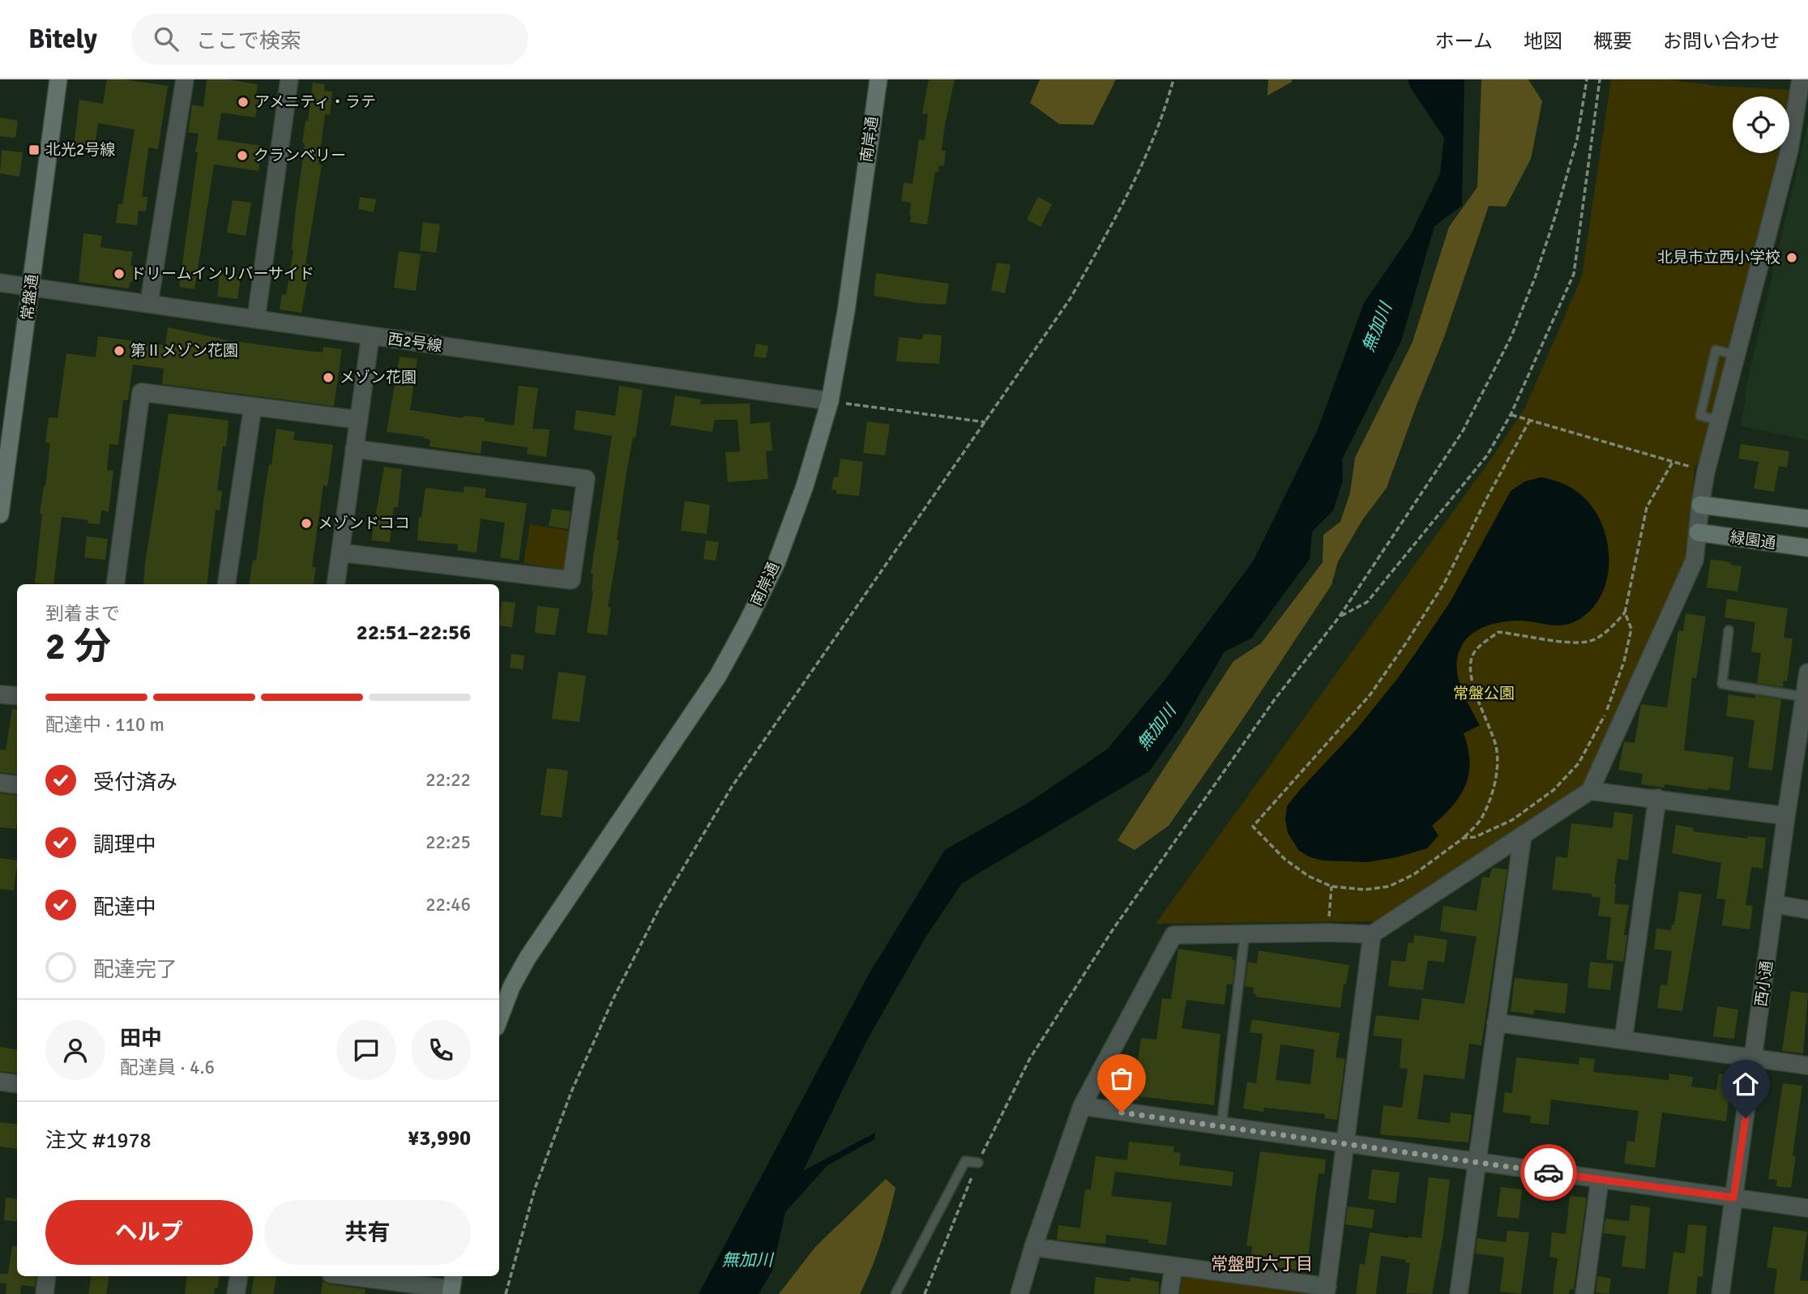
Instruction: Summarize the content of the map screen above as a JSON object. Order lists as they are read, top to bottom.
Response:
{
  "streets": {
    "main road": ["南岸通", "常盤通", "緑園通"],
    "street": ["西2号線", "西小通"]
  },
  "crossings": [
    ["南岸通", "西2号線"],
    ["常盤通", "西2号線"]
  ],
  "districts": ["常盤町六丁目"],
  "water": ["無加川"],
  "parks": ["常盤公園"],
  "places": {
    "other": [
      "アメニティ・ラテ",
      "クランベリー",
      "北見市立西小学校",
      "ドリームインリバーサイド",
      "第Ⅱメゾン花園",
      "メゾン花園",
      "メゾンドココ"
    ],
    "transit": ["北光2号線"]
  },
  "page": {
    "header": "Bitely",
    "search": "ここで検索",
    "nav": [
      "ホーム",
      "地図",
      "概要",
      "お問い合わせ"
    ],
    "heading": ["2 分", "到着まで", "22:51–22:56"],
    "panel": [
      "田中",
      "配達員 · 4.6",
      "注文 #1978",
      "¥3,990"
    ],
    "bar": "配達中 · 110 m",
    "list": [
      ["受付済み", "22:22"],
      ["調理中", "22:25"],
      ["配達中", "22:46"],
      "配達完了"
    ],
    "buttons": ["ヘルプ", "共有"]
  }
}
